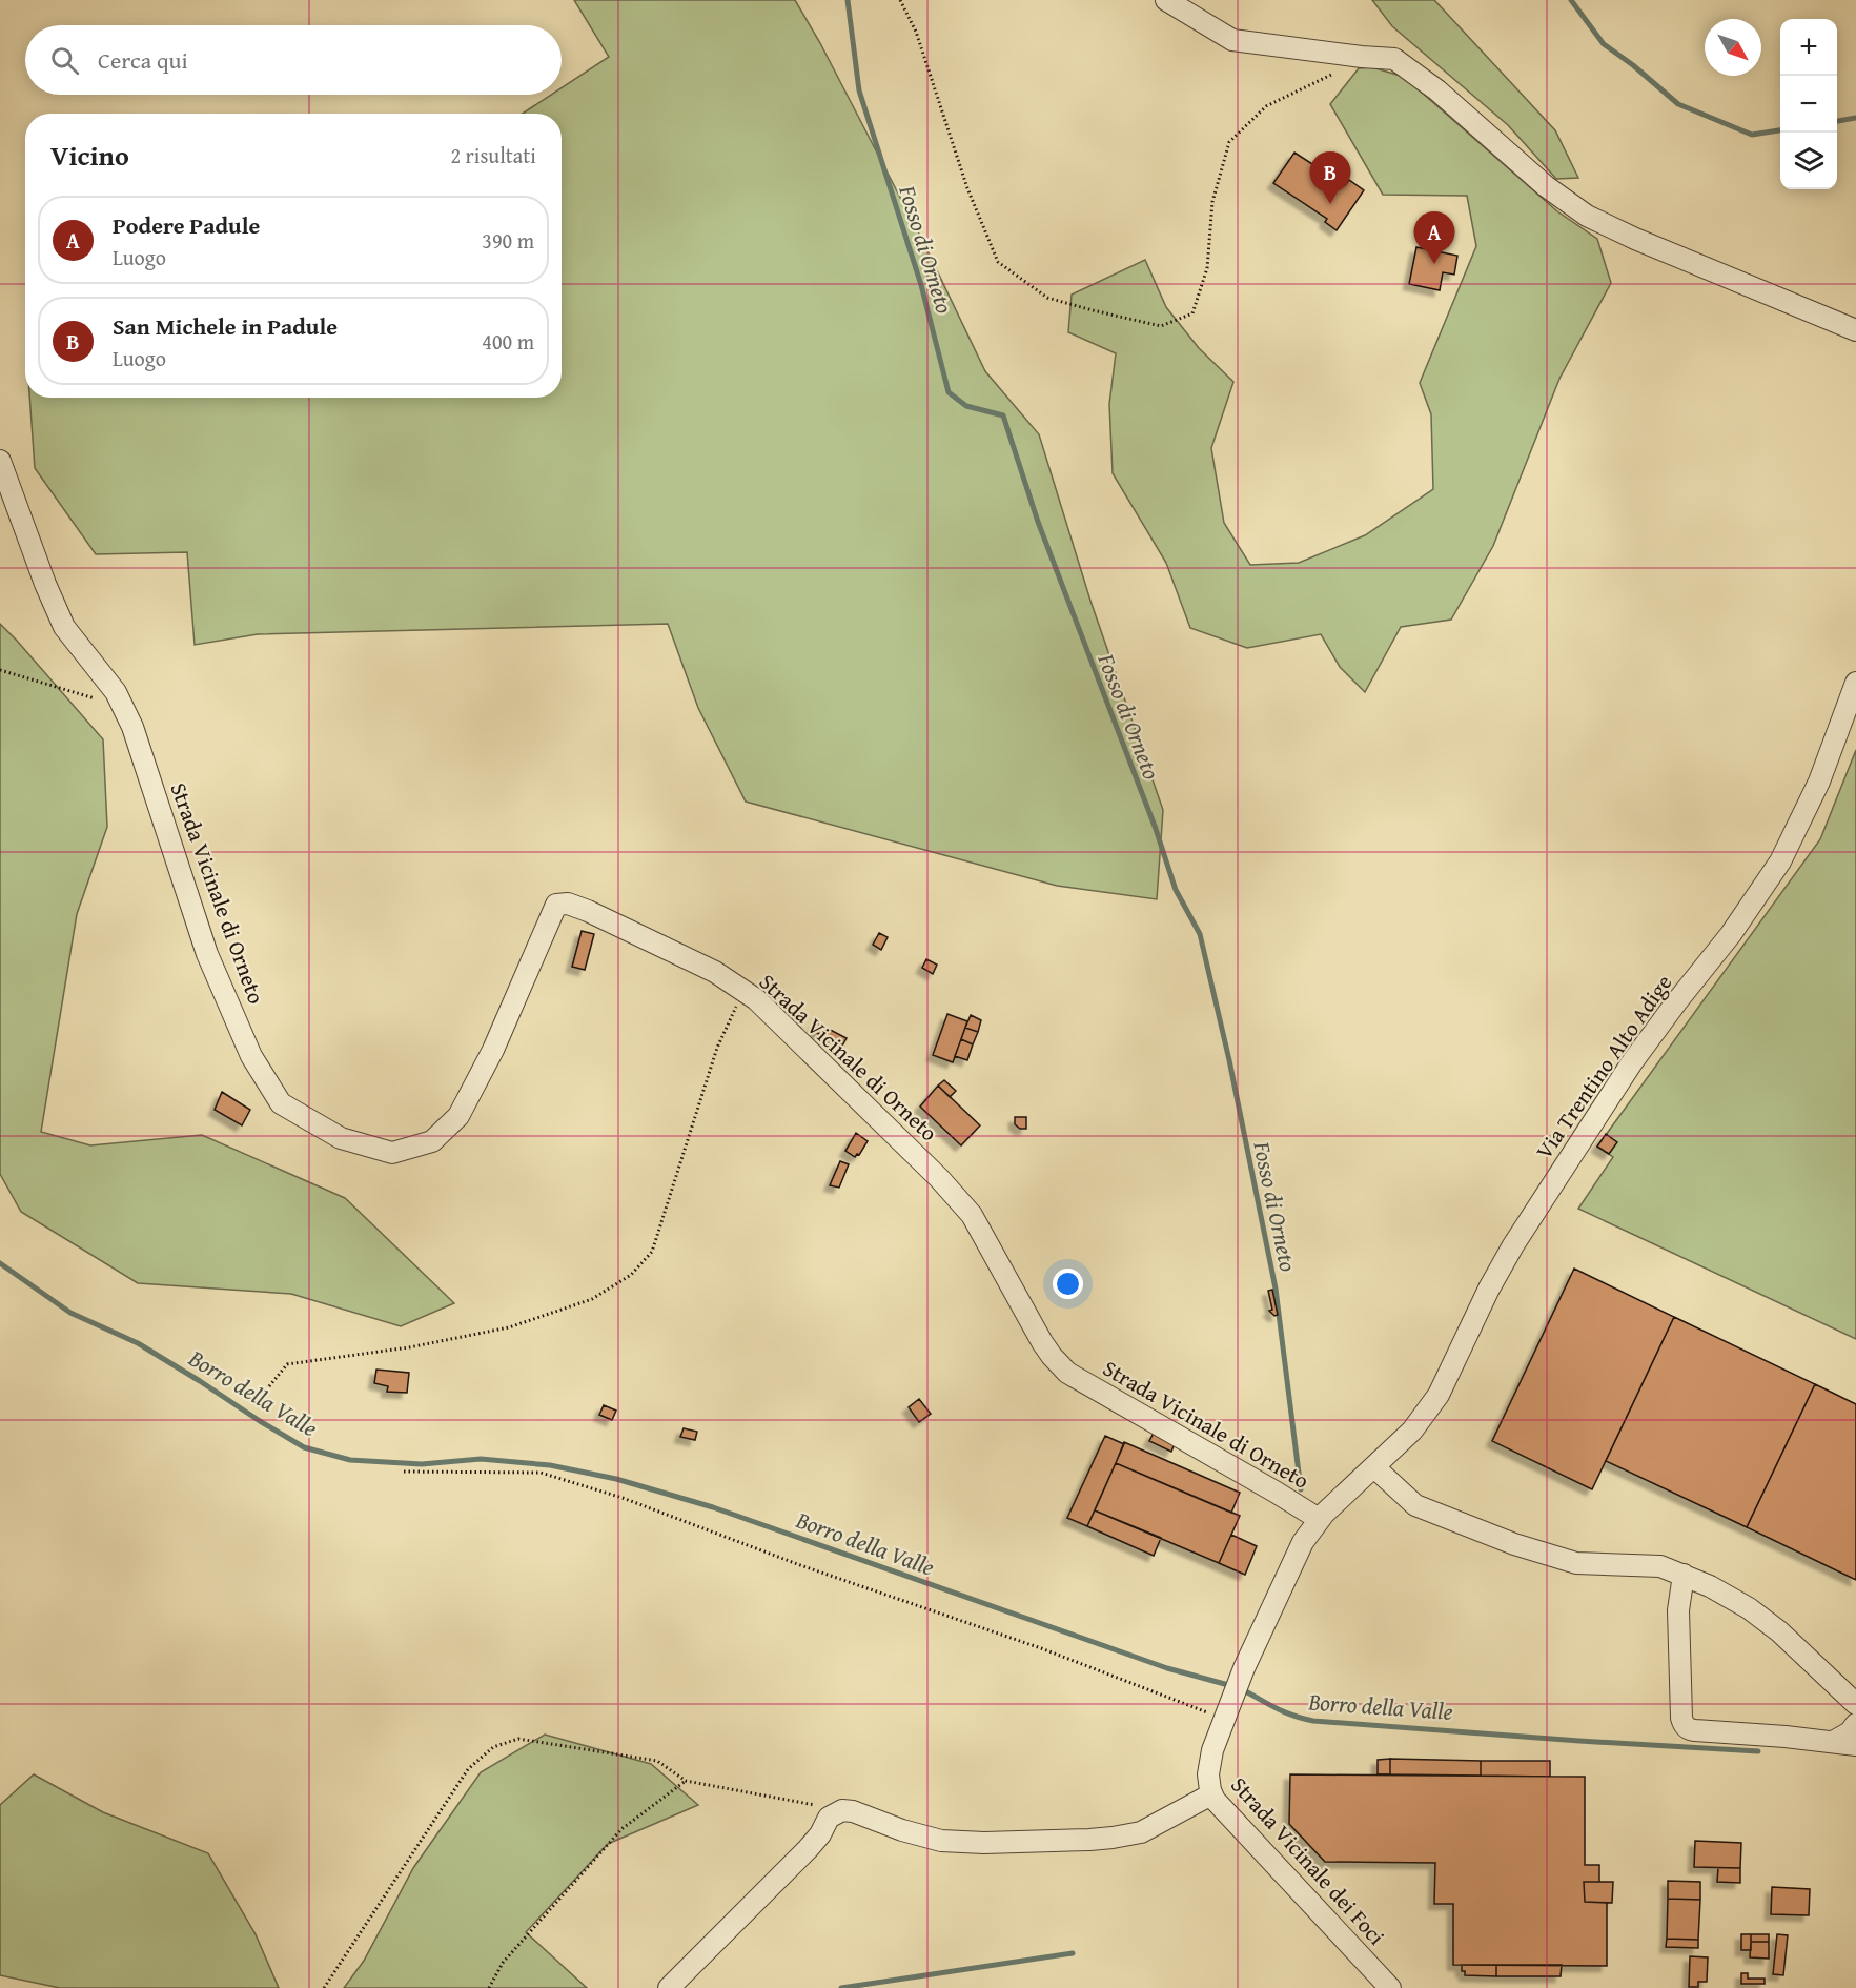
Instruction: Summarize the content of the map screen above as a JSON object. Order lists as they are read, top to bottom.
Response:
{
  "streets": {
    "street": ["Strada Vicinale di Orneto", "Via Trentino Alto Adige", "Strada Vicinale dei Foci"]
  },
  "crossings": [
    ["Strada Vicinale di Orneto", "Via Trentino Alto Adige"],
    ["Strada Vicinale di Orneto", "Strada Vicinale dei Foci"],
    ["Via Trentino Alto Adige", "Strada Vicinale dei Foci"]
  ],
  "water": ["Fosso di Orneto", "Borro della Valle"],
  "north": "bottom right",
  "page": {
    "map_buttons": ["+", "−"],
    "search": "Cerca qui",
    "heading": ["Vicino", "2 risultati"],
    "pins": ["B", "A"],
    "list": [
      {
        "mark": "A",
        "name": "Podere Padule",
        "note": "Luogo",
        "value": "390 m"
      },
      {
        "mark": "B",
        "name": "San Michele in Padule",
        "note": "Luogo",
        "value": "400 m"
      }
    ]
  }
}
